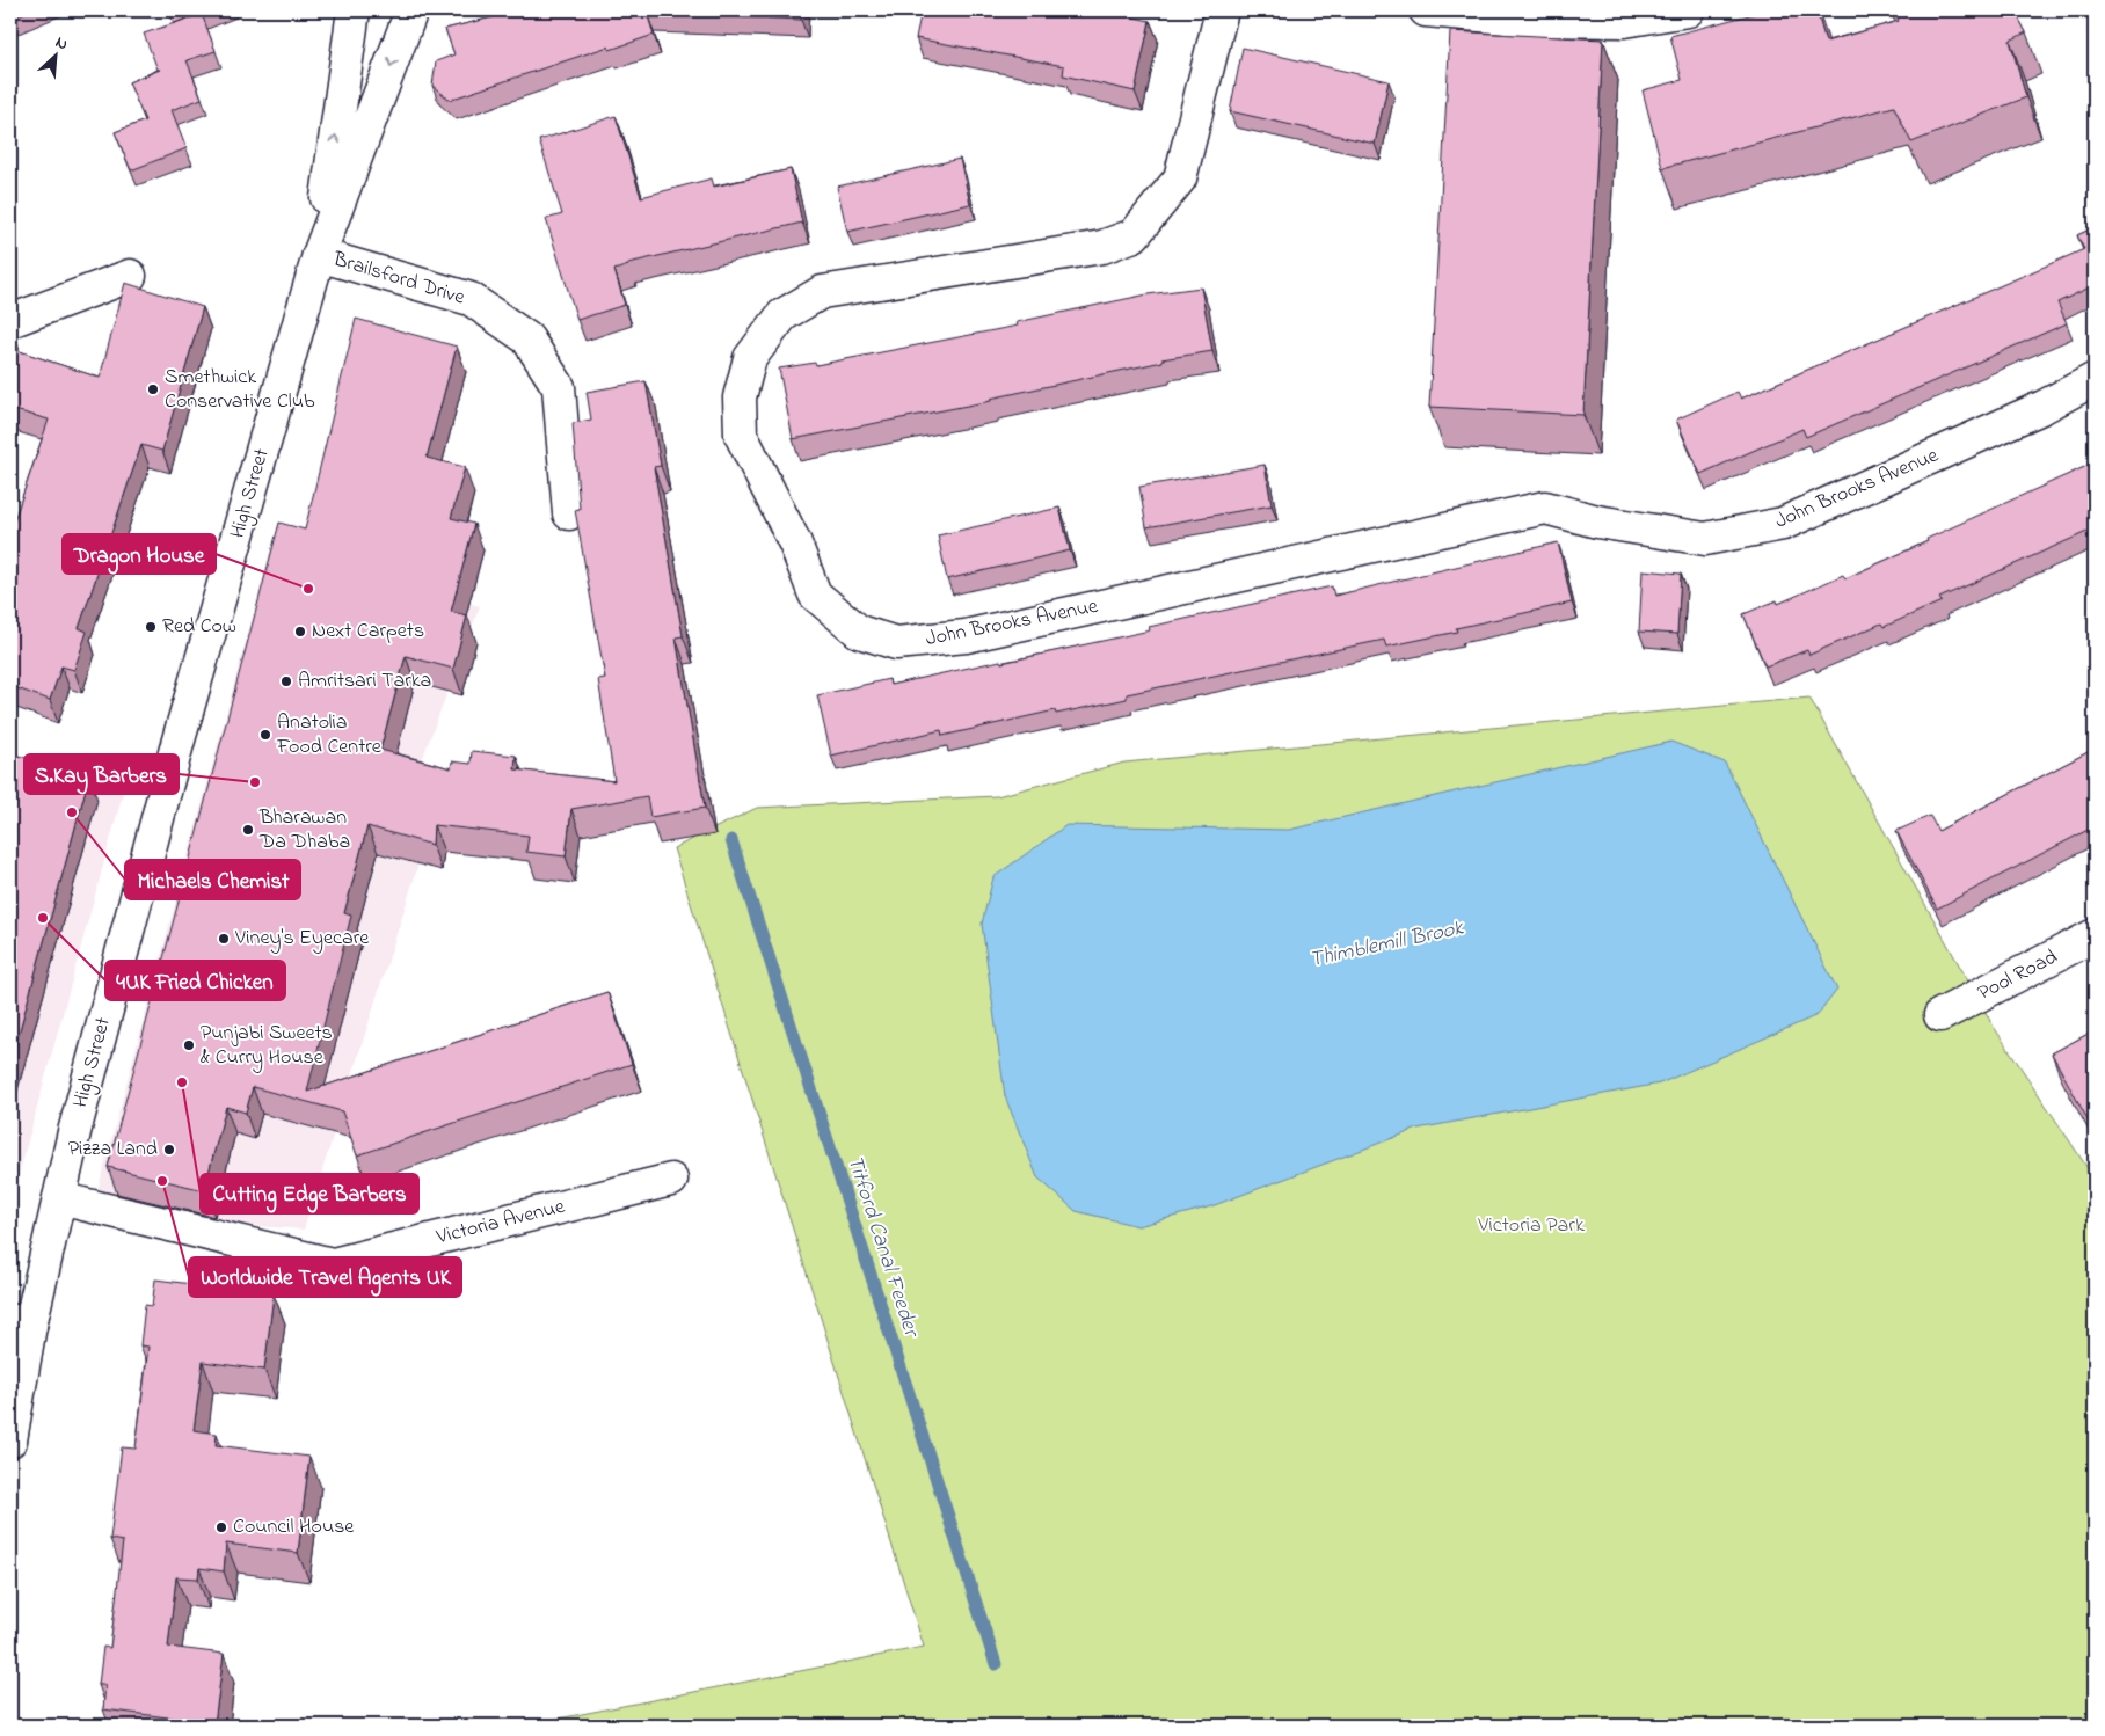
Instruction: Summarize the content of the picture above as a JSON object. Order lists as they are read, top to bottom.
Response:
{
  "streets": {
    "street": [
      "Brailsford Drive",
      "John Brooks Avenue",
      "High Street",
      "Pool Road",
      "Victoria Avenue"
    ]
  },
  "crossings": [
    ["Brailsford Drive", "High Street"],
    ["High Street", "Victoria Avenue"]
  ],
  "water": ["Thimblemill Brook", "Titford Canal Feeder"],
  "parks": ["Victoria Park"],
  "places": [
    "Smethwick Conservative Club",
    "Dragon House",
    "Red Cow",
    "Next Carpets",
    "Amritsari Tarka",
    "Anatolia Food Centre",
    "S.Kay Barbers",
    "Michaels Chemist",
    "Bharawan Da Dhaba",
    "4UK Fried Chicken",
    "Viney's Eyecare",
    "Punjabi Sweets & Curry House",
    "Cutting Edge Barbers",
    "Pizza Land",
    "Worldwide Travel Agents UK",
    "Council House"
  ],
  "north": "top right"
}
